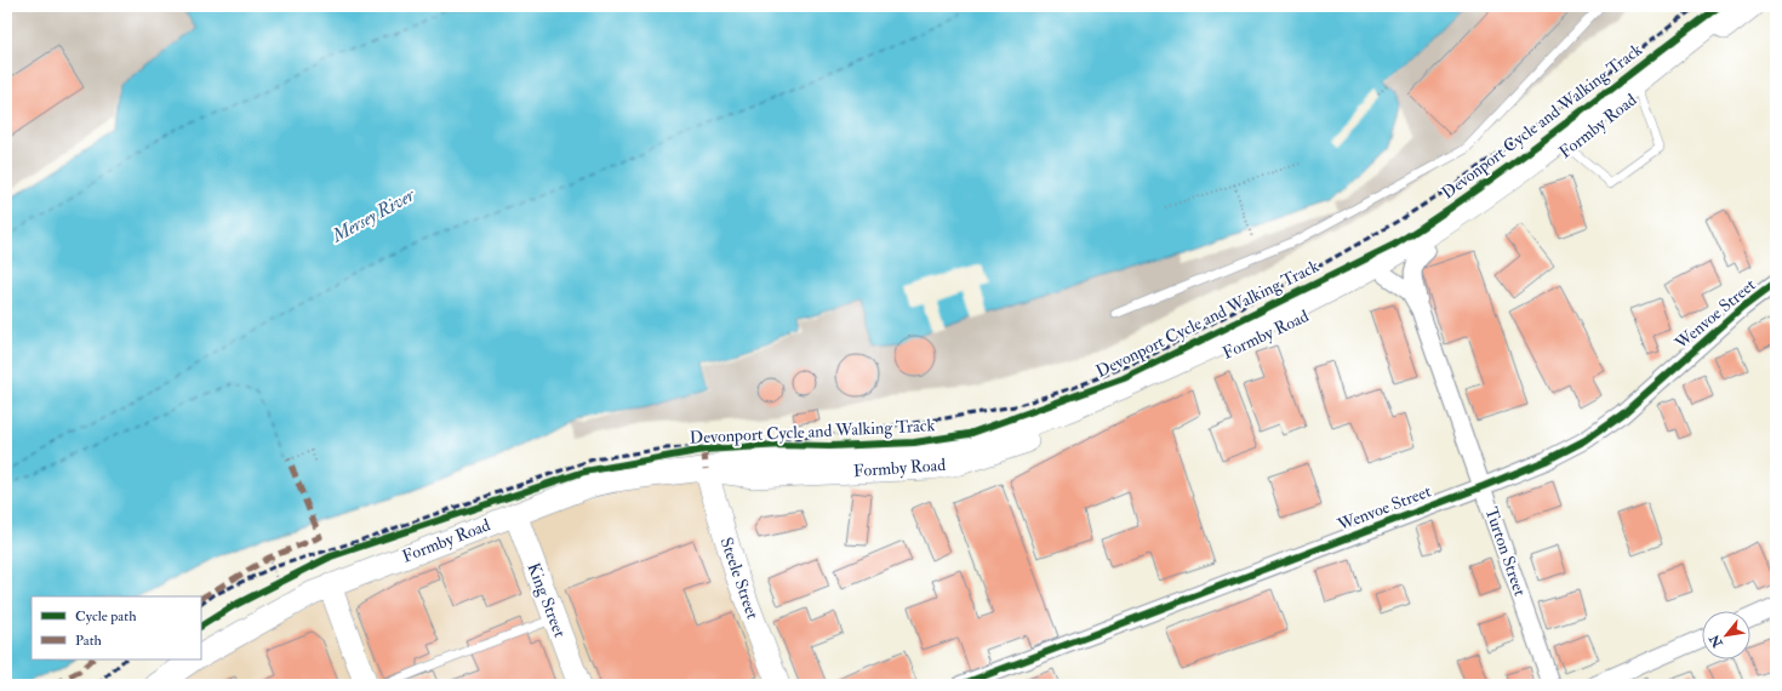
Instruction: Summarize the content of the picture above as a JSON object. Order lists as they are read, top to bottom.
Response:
{
  "streets": {
    "main road": ["Formby Road", "Steele Street", "King Street"],
    "street": ["Wenvoe Street", "Turton Street"],
    "cycle path": ["Devonport Cycle and Walking Track"]
  },
  "crossings": [
    ["Formby Road", "Turton Street"],
    ["Formby Road", "Steele Street"],
    ["Formby Road", "King Street"],
    ["Wenvoe Street", "Turton Street"]
  ],
  "water": ["Mersey River"],
  "legend": ["Cycle path", "Path"],
  "north": "bottom left"
}
